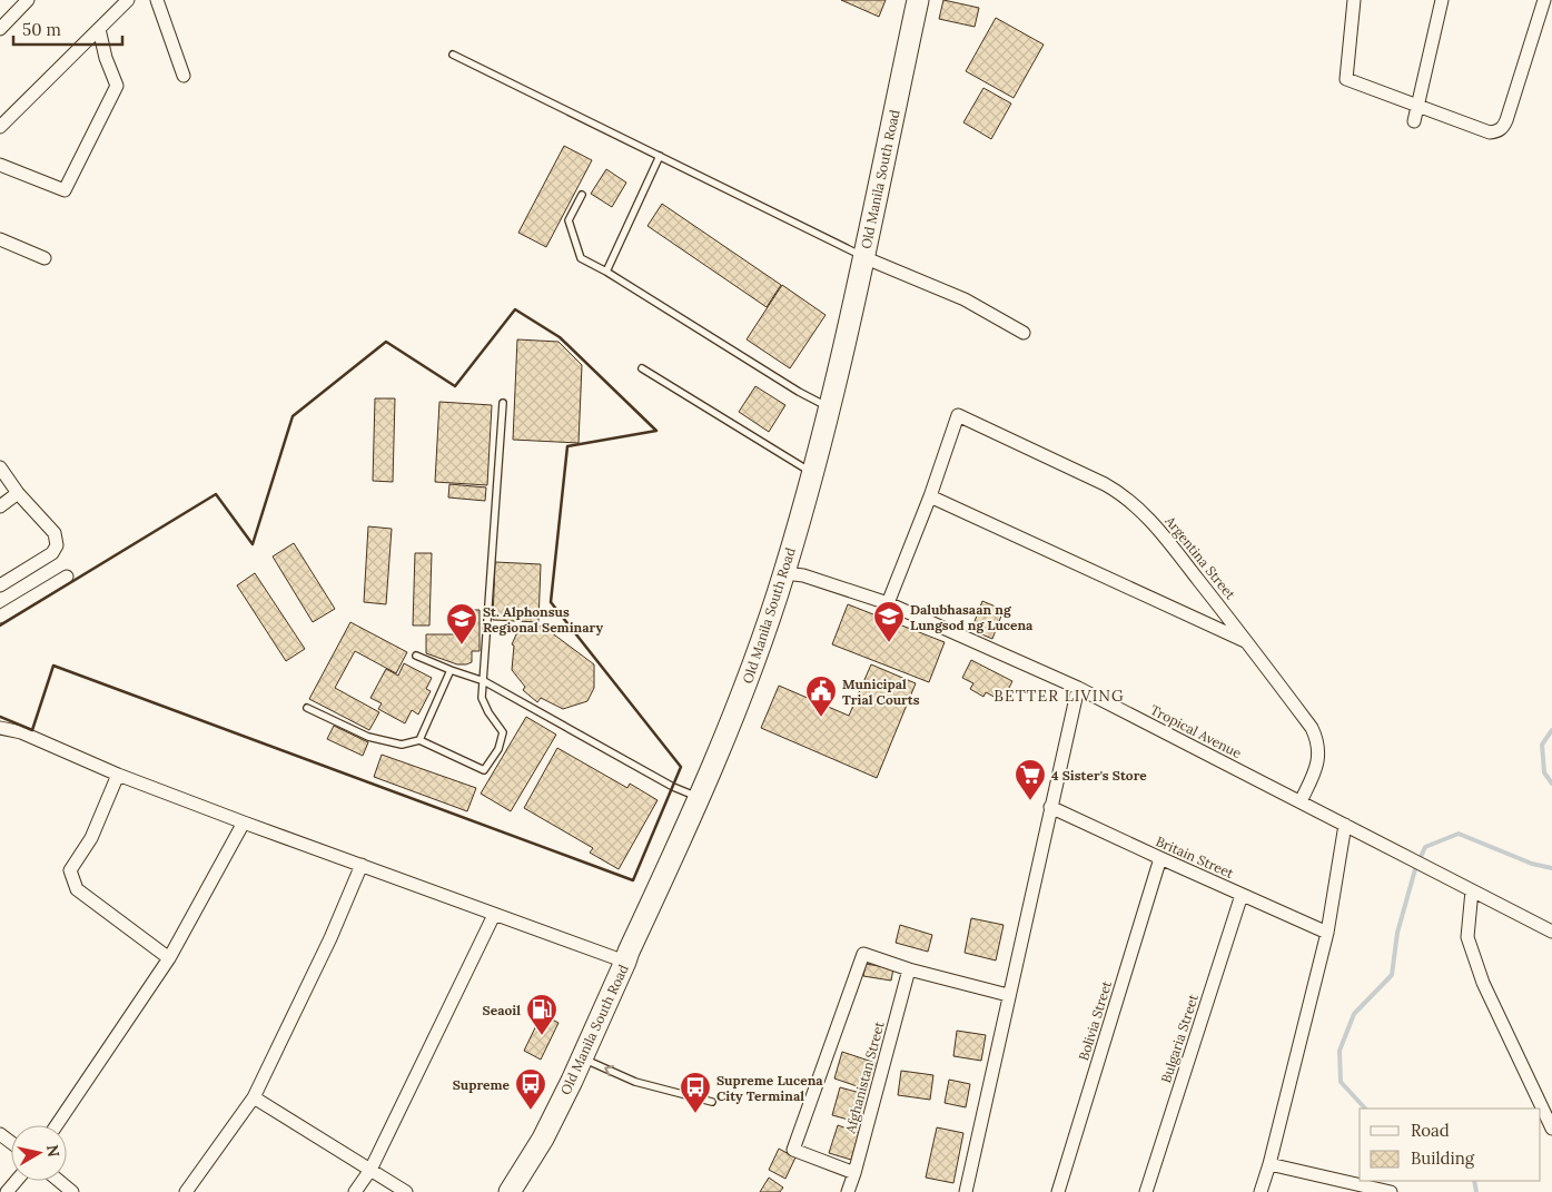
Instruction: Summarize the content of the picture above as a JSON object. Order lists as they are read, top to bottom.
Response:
{
  "streets": {
    "main road": ["Old Manila South Road"],
    "street": [
      "Argentina Street",
      "Tropical Avenue",
      "Britain Street",
      "Bolivia Street",
      "Bulgaria Street",
      "Afghanistan Street"
    ]
  },
  "crossings": [
    ["Old Manila South Road", "Tropical Avenue"],
    ["Argentina Street", "Tropical Avenue"],
    ["Britain Street", "Bolivia Street"],
    ["Britain Street", "Bulgaria Street"]
  ],
  "districts": ["BETTER LIVING"],
  "places": {
    "school or university": ["Dalubhasaan ng Lungsod ng Lucena", "St. Alphonsus Regional Seminary"],
    "public building": ["Municipal Trial Courts"],
    "supermarket": ["4 Sister's Store"],
    "fuel station": ["Seaoil"],
    "bus stop": ["Supreme", "Supreme Lucena City Terminal"]
  },
  "legend": ["Road", "Building"],
  "scale_bar": "50 m",
  "north": "right"
}
